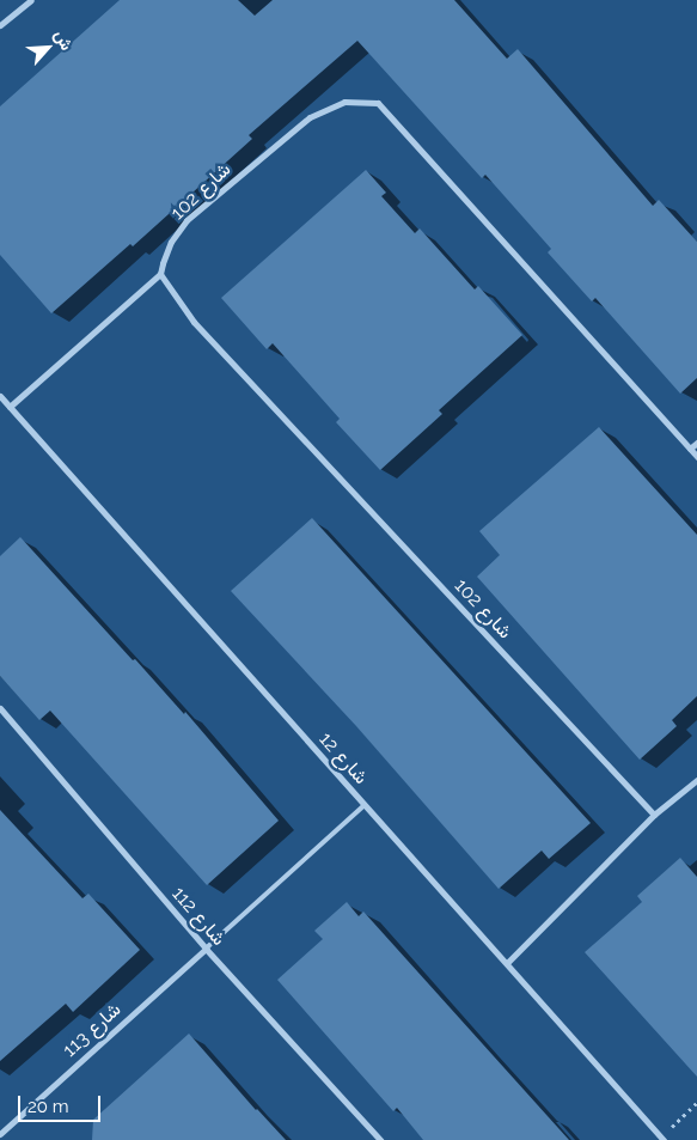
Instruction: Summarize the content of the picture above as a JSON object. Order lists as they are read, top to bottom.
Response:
{
  "streets": {
    "street": [
      "شارع 102",
      "شارع 12",
      "شارع 112",
      "شارع 113"
    ]
  },
  "crossings": [
    ["شارع 112", "شارع 113"]
  ],
  "scale_bar": "20 m",
  "north": "top right"
}
